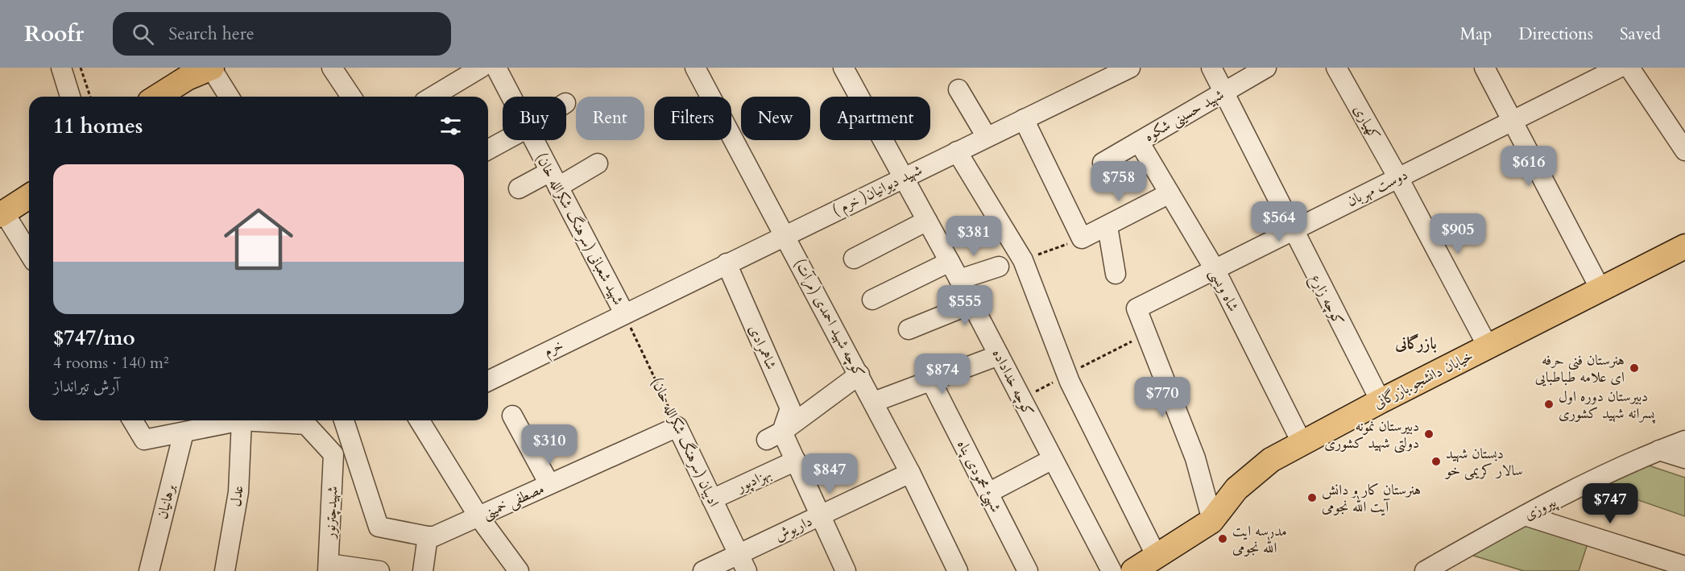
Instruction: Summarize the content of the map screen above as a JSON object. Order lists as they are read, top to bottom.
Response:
{
  "streets": {
    "main road": ["خیابان دانشجو.بازرگانی"],
    "street": [
      "شهید حسینی شکوه",
      "کهیاری",
      "دوست مهربان",
      "شهید دیوانیان( خرم )",
      "شهید شعبانی (سرهنگ شکرالله خان)",
      "شاه ویسی",
      "کوچه زارع",
      "کوچه شهید احمدی (مرآت)",
      "شاهمرادی",
      "خرم",
      "کوچه خداداده",
      "ادیبان (سرهنگ شکرالله خان)",
      "شهیئ محمودی پناه",
      "بهزادپور",
      "عدل",
      "مصطفی خمینی",
      "برهانیان",
      "پیروزی",
      "شهیدچترنور",
      "داریوش"
    ]
  },
  "crossings": [
    ["شهید حسینی شکوه", "شاه ویسی"],
    ["شهید حسینی شکوه", "کوچه زارع"],
    ["کهیاری", "دوست مهربان"],
    ["کهیاری", "خیابان دانشجو.بازرگانی"],
    ["دوست مهربان", "شاه ویسی"],
    ["دوست مهربان", "کوچه زارع"],
    ["شهید دیوانیان( خرم )", "شهید شعبانی (سرهنگ شکرالله خان)"],
    ["شهید دیوانیان( خرم )", "کوچه شهید احمدی (مرآت)"],
    ["شهید دیوانیان( خرم )", "شاهمرادی"],
    ["شهید دیوانیان( خرم )", "خرم"],
    ["شهید دیوانیان( خرم )", "کوچه خداداده"],
    ["شهید دیوانیان( خرم )", "ادیبان (سرهنگ شکرالله خان)"],
    ["شهید شعبانی (سرهنگ شکرالله خان)", "خرم"],
    ["شهید شعبانی (سرهنگ شکرالله خان)", "ادیبان (سرهنگ شکرالله خان)"],
    ["شاه ویسی", "خیابان دانشجو.بازرگانی"],
    ["کوچه زارع", "خیابان دانشجو.بازرگانی"],
    ["کوچه شهید احمدی (مرآت)", "داریوش"],
    ["خرم", "ادیبان (سرهنگ شکرالله خان)"],
    ["ادیبان (سرهنگ شکرالله خان)", "بهزادپور"],
    ["ادیبان (سرهنگ شکرالله خان)", "مصطفی خمینی"],
    ["ادیبان (سرهنگ شکرالله خان)", "داریوش"]
  ],
  "districts": ["بازرگانی"],
  "places": [
    "هنرستان فنی حرفه ای علامه طباطبایی",
    "دبیرستان دوره اول پسرانه شهید کشوری",
    "دبیرستان نمونه دولتی شهید کشوری",
    "دبستان شهید سالار کریمی خو",
    "هنرستان کار و دانش آیت الله نجومی",
    "مدرسه ایت الله نجومی"
  ],
  "page": {
    "header": "Roofr",
    "search": "Search here",
    "nav": ["Map", "Directions", "Saved"],
    "chip": [
      "Buy",
      "Rent",
      "Filters",
      "New",
      "Apartment"
    ],
    "heading": "11 homes",
    "price": [
      "$616",
      "$758",
      "$564",
      "$905",
      "$381",
      "$555",
      "$874",
      "$770",
      "$310",
      "$847",
      "$747"
    ],
    "list": [
      {
        "name": "$747/mo",
        "note": "4 rooms · 140 m² · آرش تیرانداز"
      }
    ]
  }
}
